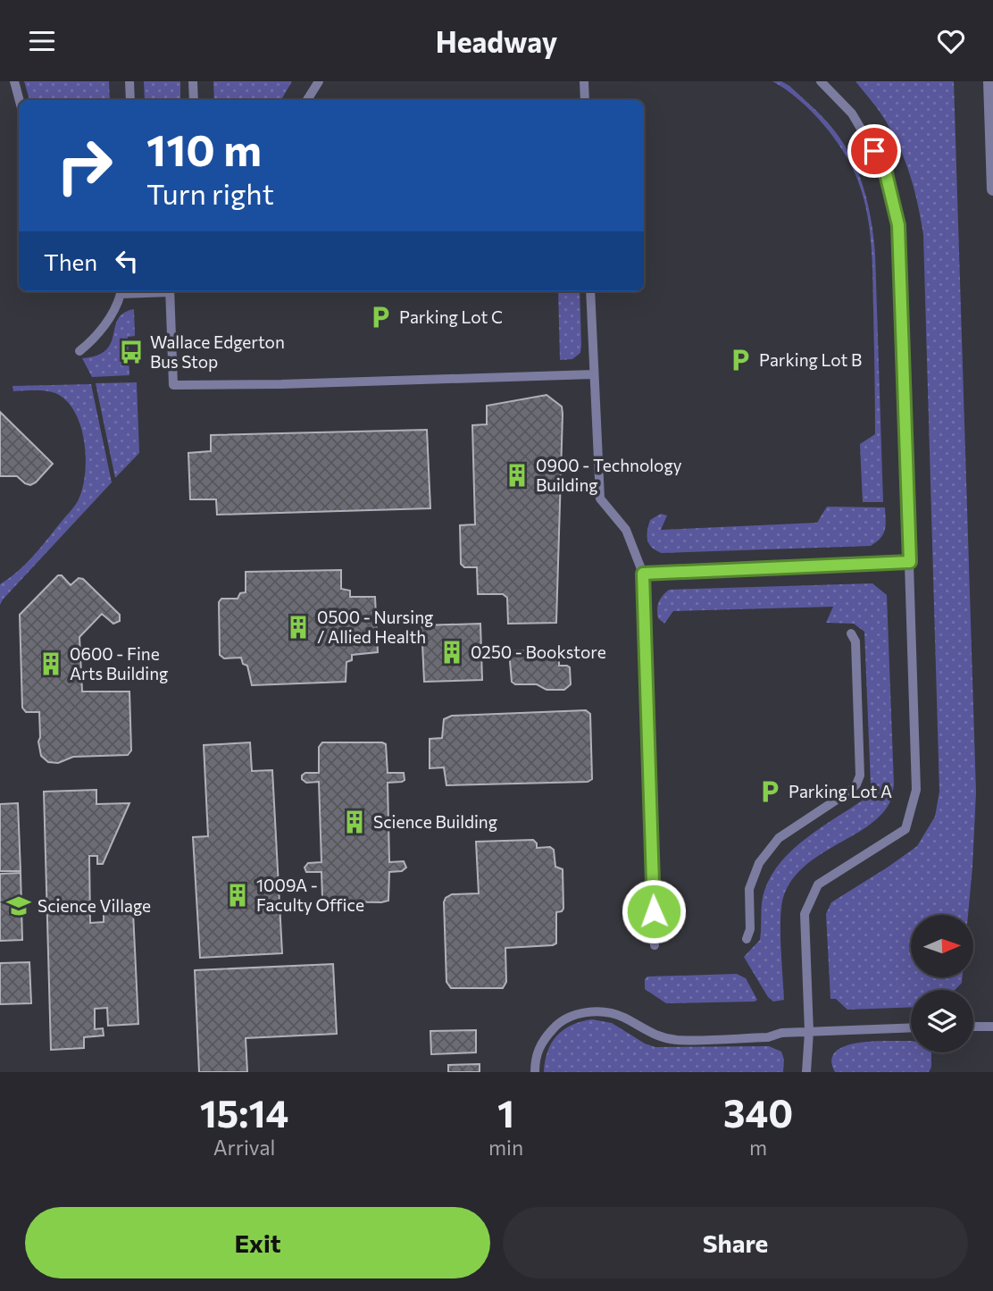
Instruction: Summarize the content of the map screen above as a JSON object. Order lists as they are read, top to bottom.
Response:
{
  "places": {
    "parking": ["Parking Lot C", "Parking Lot B", "Parking Lot A"],
    "bus stop": ["Wallace Edgerton Bus Stop"],
    "building": [
      "0900 - Technology Building",
      "0500 - Nursing / Allied Health",
      "0250 - Bookstore",
      "0600 - Fine Arts Building",
      "Science Building",
      "1009A - Faculty Office"
    ],
    "school or university": ["Science Village"]
  },
  "north": "right",
  "page": {
    "header": "Headway",
    "turn": ["110 m", "Turn right"],
    "then": "Then",
    "eta": [
      "15:14",
      "Arrival",
      "1",
      "min",
      "340",
      "m"
    ],
    "buttons": ["Exit", "Share"]
  }
}
